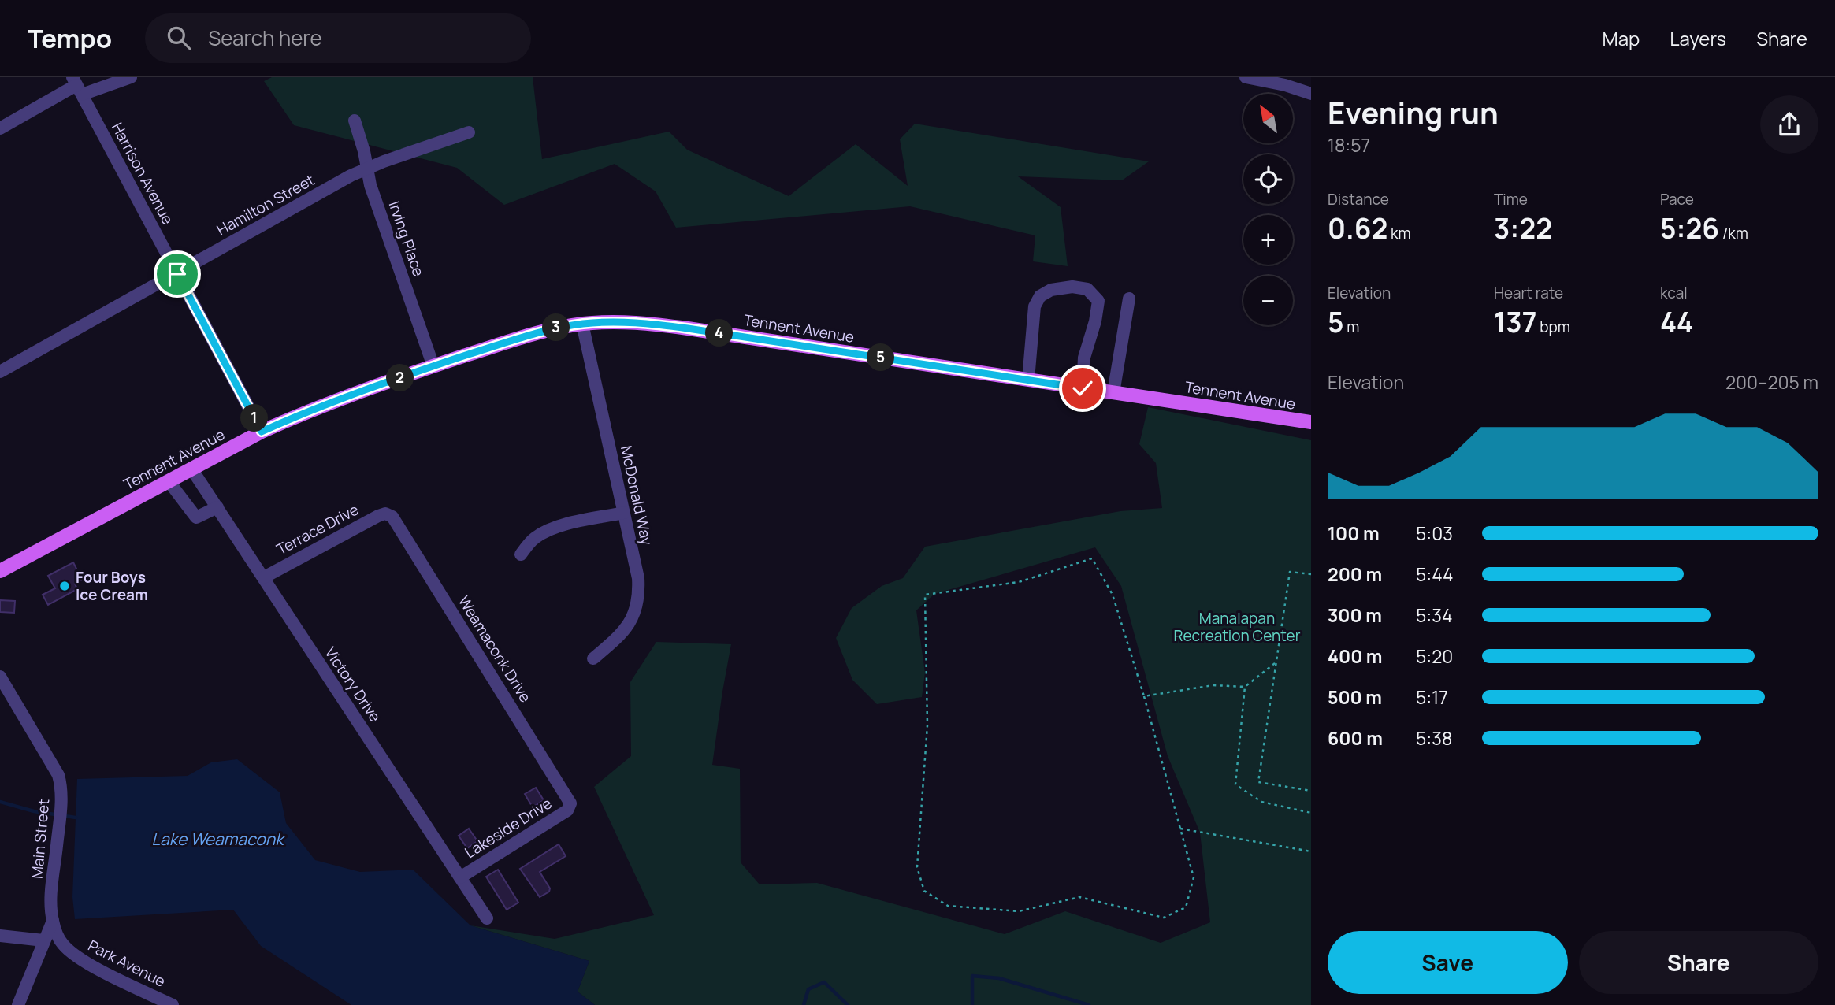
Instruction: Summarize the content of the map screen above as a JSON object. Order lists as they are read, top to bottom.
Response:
{
  "streets": {
    "main road": ["Tennent Avenue"],
    "street": [
      "Harrison Avenue",
      "Hamilton Street",
      "Irving Place",
      "McDonald Way",
      "Terrace Drive",
      "Weamaconk Drive",
      "Victory Drive",
      "Lakeside Drive",
      "Main Street",
      "Park Avenue"
    ]
  },
  "crossings": [
    ["Harrison Avenue", "Hamilton Street"],
    ["Harrison Avenue", "Tennent Avenue"],
    ["Hamilton Street", "Irving Place"],
    ["Irving Place", "Tennent Avenue"],
    ["Tennent Avenue", "McDonald Way"],
    ["Tennent Avenue", "Victory Drive"],
    ["Terrace Drive", "Weamaconk Drive"],
    ["Terrace Drive", "Victory Drive"],
    ["Weamaconk Drive", "Lakeside Drive"],
    ["Victory Drive", "Lakeside Drive"],
    ["Main Street", "Park Avenue"]
  ],
  "water": ["Lake Weamaconk"],
  "parks": ["Manalapan Recreation Center"],
  "places": ["Four Boys Ice Cream"],
  "north": "top left",
  "page": {
    "header": "Tempo",
    "search": "Search here",
    "nav": ["Map", "Layers", "Share"],
    "heading": ["Evening run", "18:57"],
    "map_buttons": ["+", "−"],
    "stats": [
      ["Distance", "0.62 km"],
      ["Time", "3:22"],
      ["Pace", "5:26 /km"],
      ["Elevation", "5 m"],
      ["Heart rate", "137 bpm"],
      ["kcal", "44"]
    ],
    "pins": [
      "3",
      "4",
      "5",
      "2",
      "1"
    ],
    "chart": ["Elevation", "200–205 m"],
    "list": [
      {
        "name": "100 m",
        "note": "5:03"
      },
      {
        "name": "200 m",
        "note": "5:44"
      },
      {
        "name": "300 m",
        "note": "5:34"
      },
      {
        "name": "400 m",
        "note": "5:20"
      },
      {
        "name": "500 m",
        "note": "5:17"
      },
      {
        "name": "600 m",
        "note": "5:38"
      }
    ],
    "buttons": ["Save", "Share"]
  }
}
